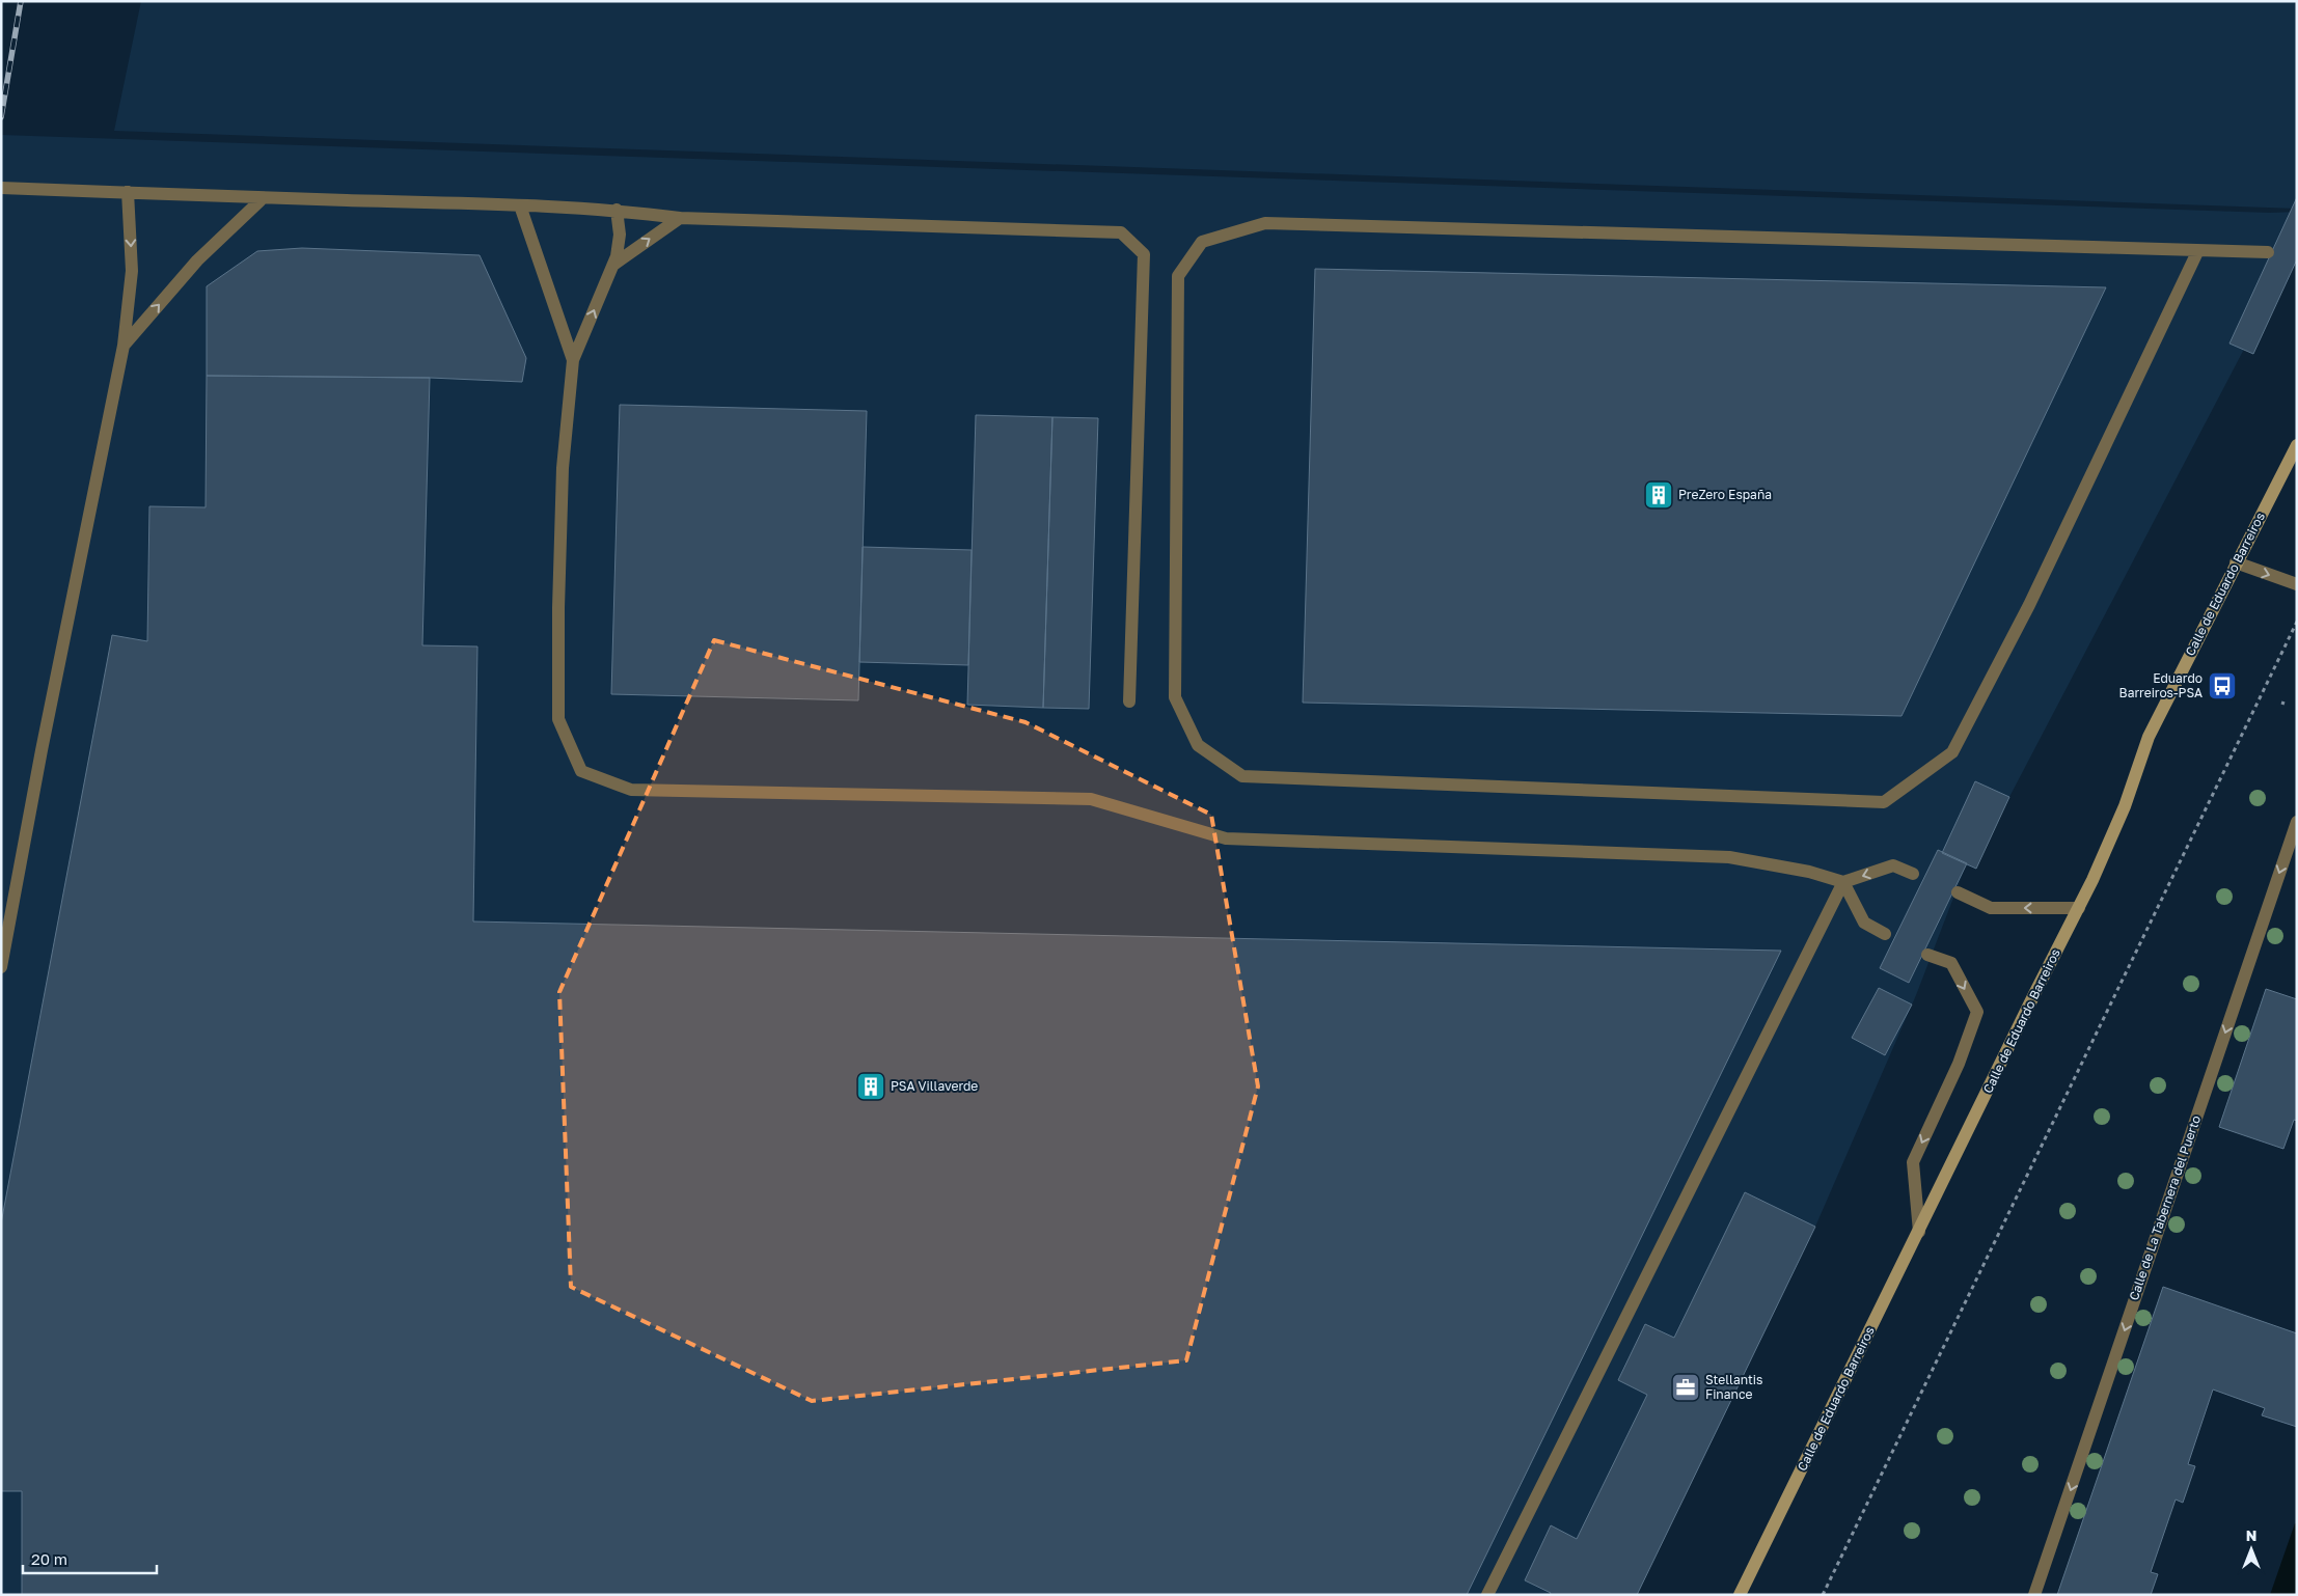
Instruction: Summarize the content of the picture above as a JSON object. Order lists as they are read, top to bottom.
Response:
{
  "streets": {
    "street": ["Calle de Eduardo Barreiros", "Calle de La Tabernera del Puerto"]
  },
  "one_way": ["Calle de La Tabernera del Puerto"],
  "places": {
    "building": ["PreZero España", "PSA Villaverde"],
    "bus stop": ["Eduardo Barreiros-PSA"],
    "office": ["Stellantis Finance"]
  },
  "scale_bar": "20 m",
  "north": "top"
}
